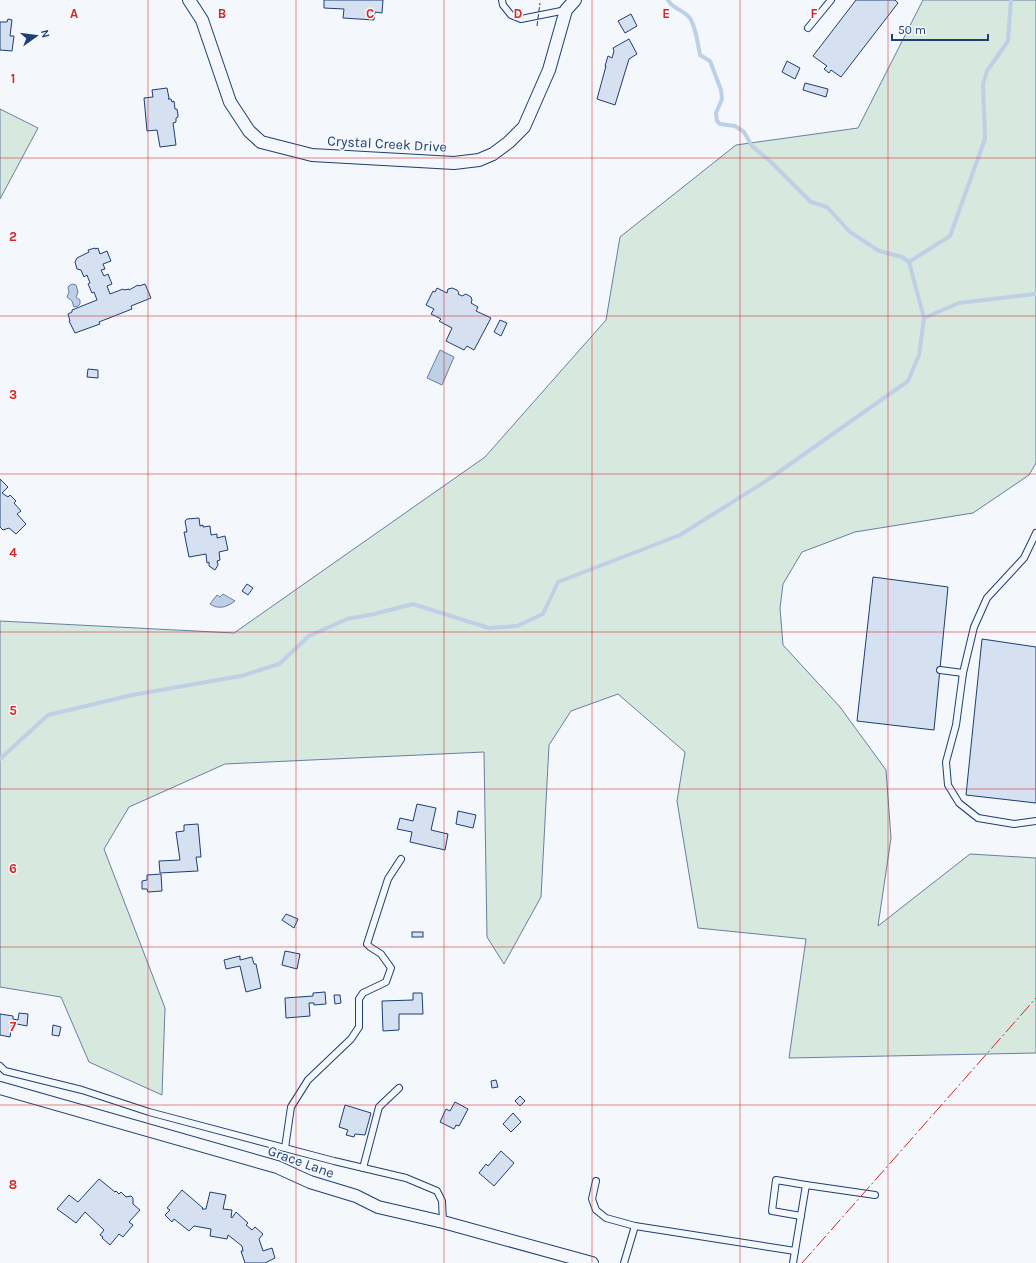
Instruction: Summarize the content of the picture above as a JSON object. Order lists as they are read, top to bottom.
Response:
{
  "streets": {
    "street": ["Crystal Creek Drive", "Grace Lane"]
  },
  "scale_bar": "50 m",
  "north": "right",
  "grid": {
    "columns": [
      "A",
      "B",
      "C",
      "D",
      "E",
      "F"
    ],
    "rows": [
      "1",
      "2",
      "3",
      "4",
      "5",
      "6",
      "7",
      "8"
    ]
  }
}
